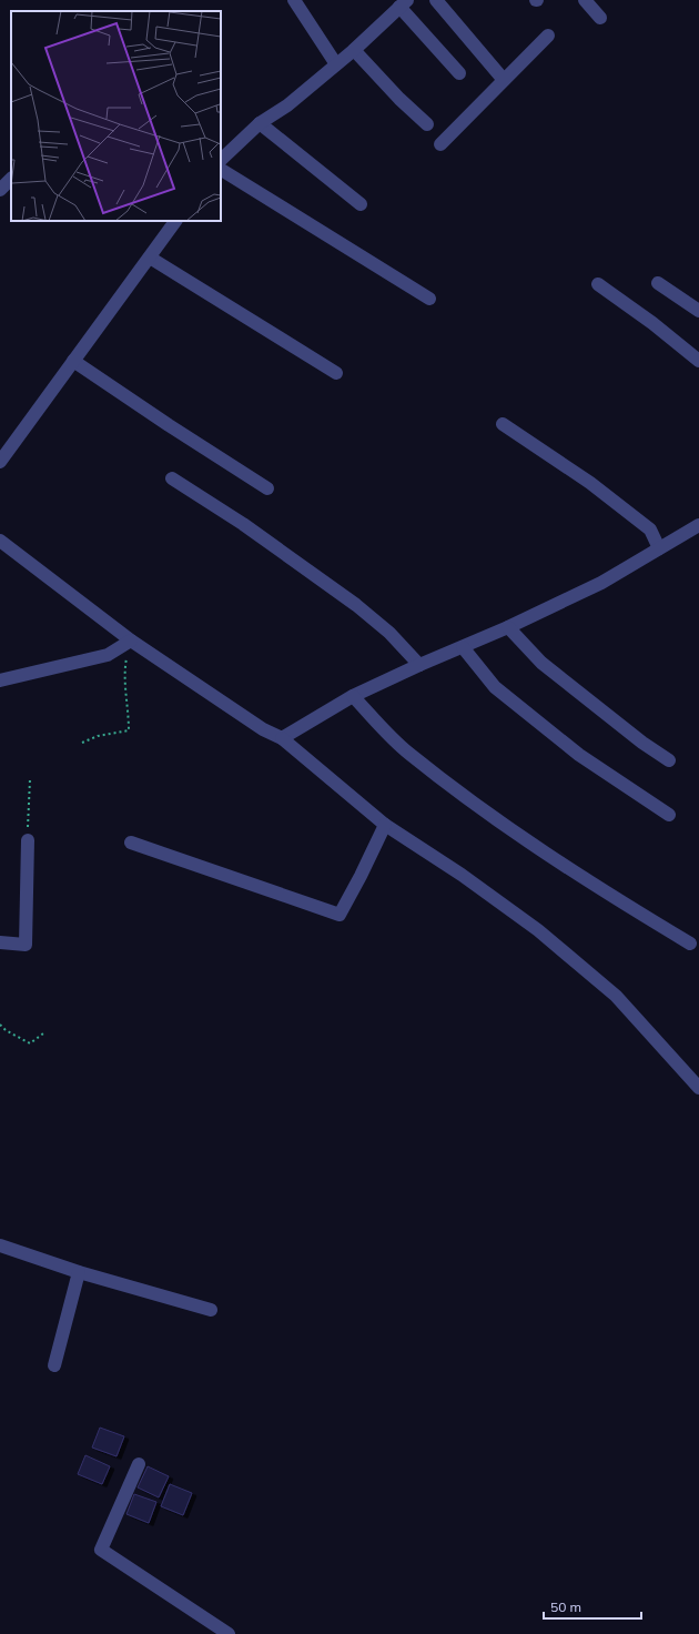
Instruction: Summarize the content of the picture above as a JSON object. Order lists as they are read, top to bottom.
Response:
{
  "scale_bar": "50 m"
}
